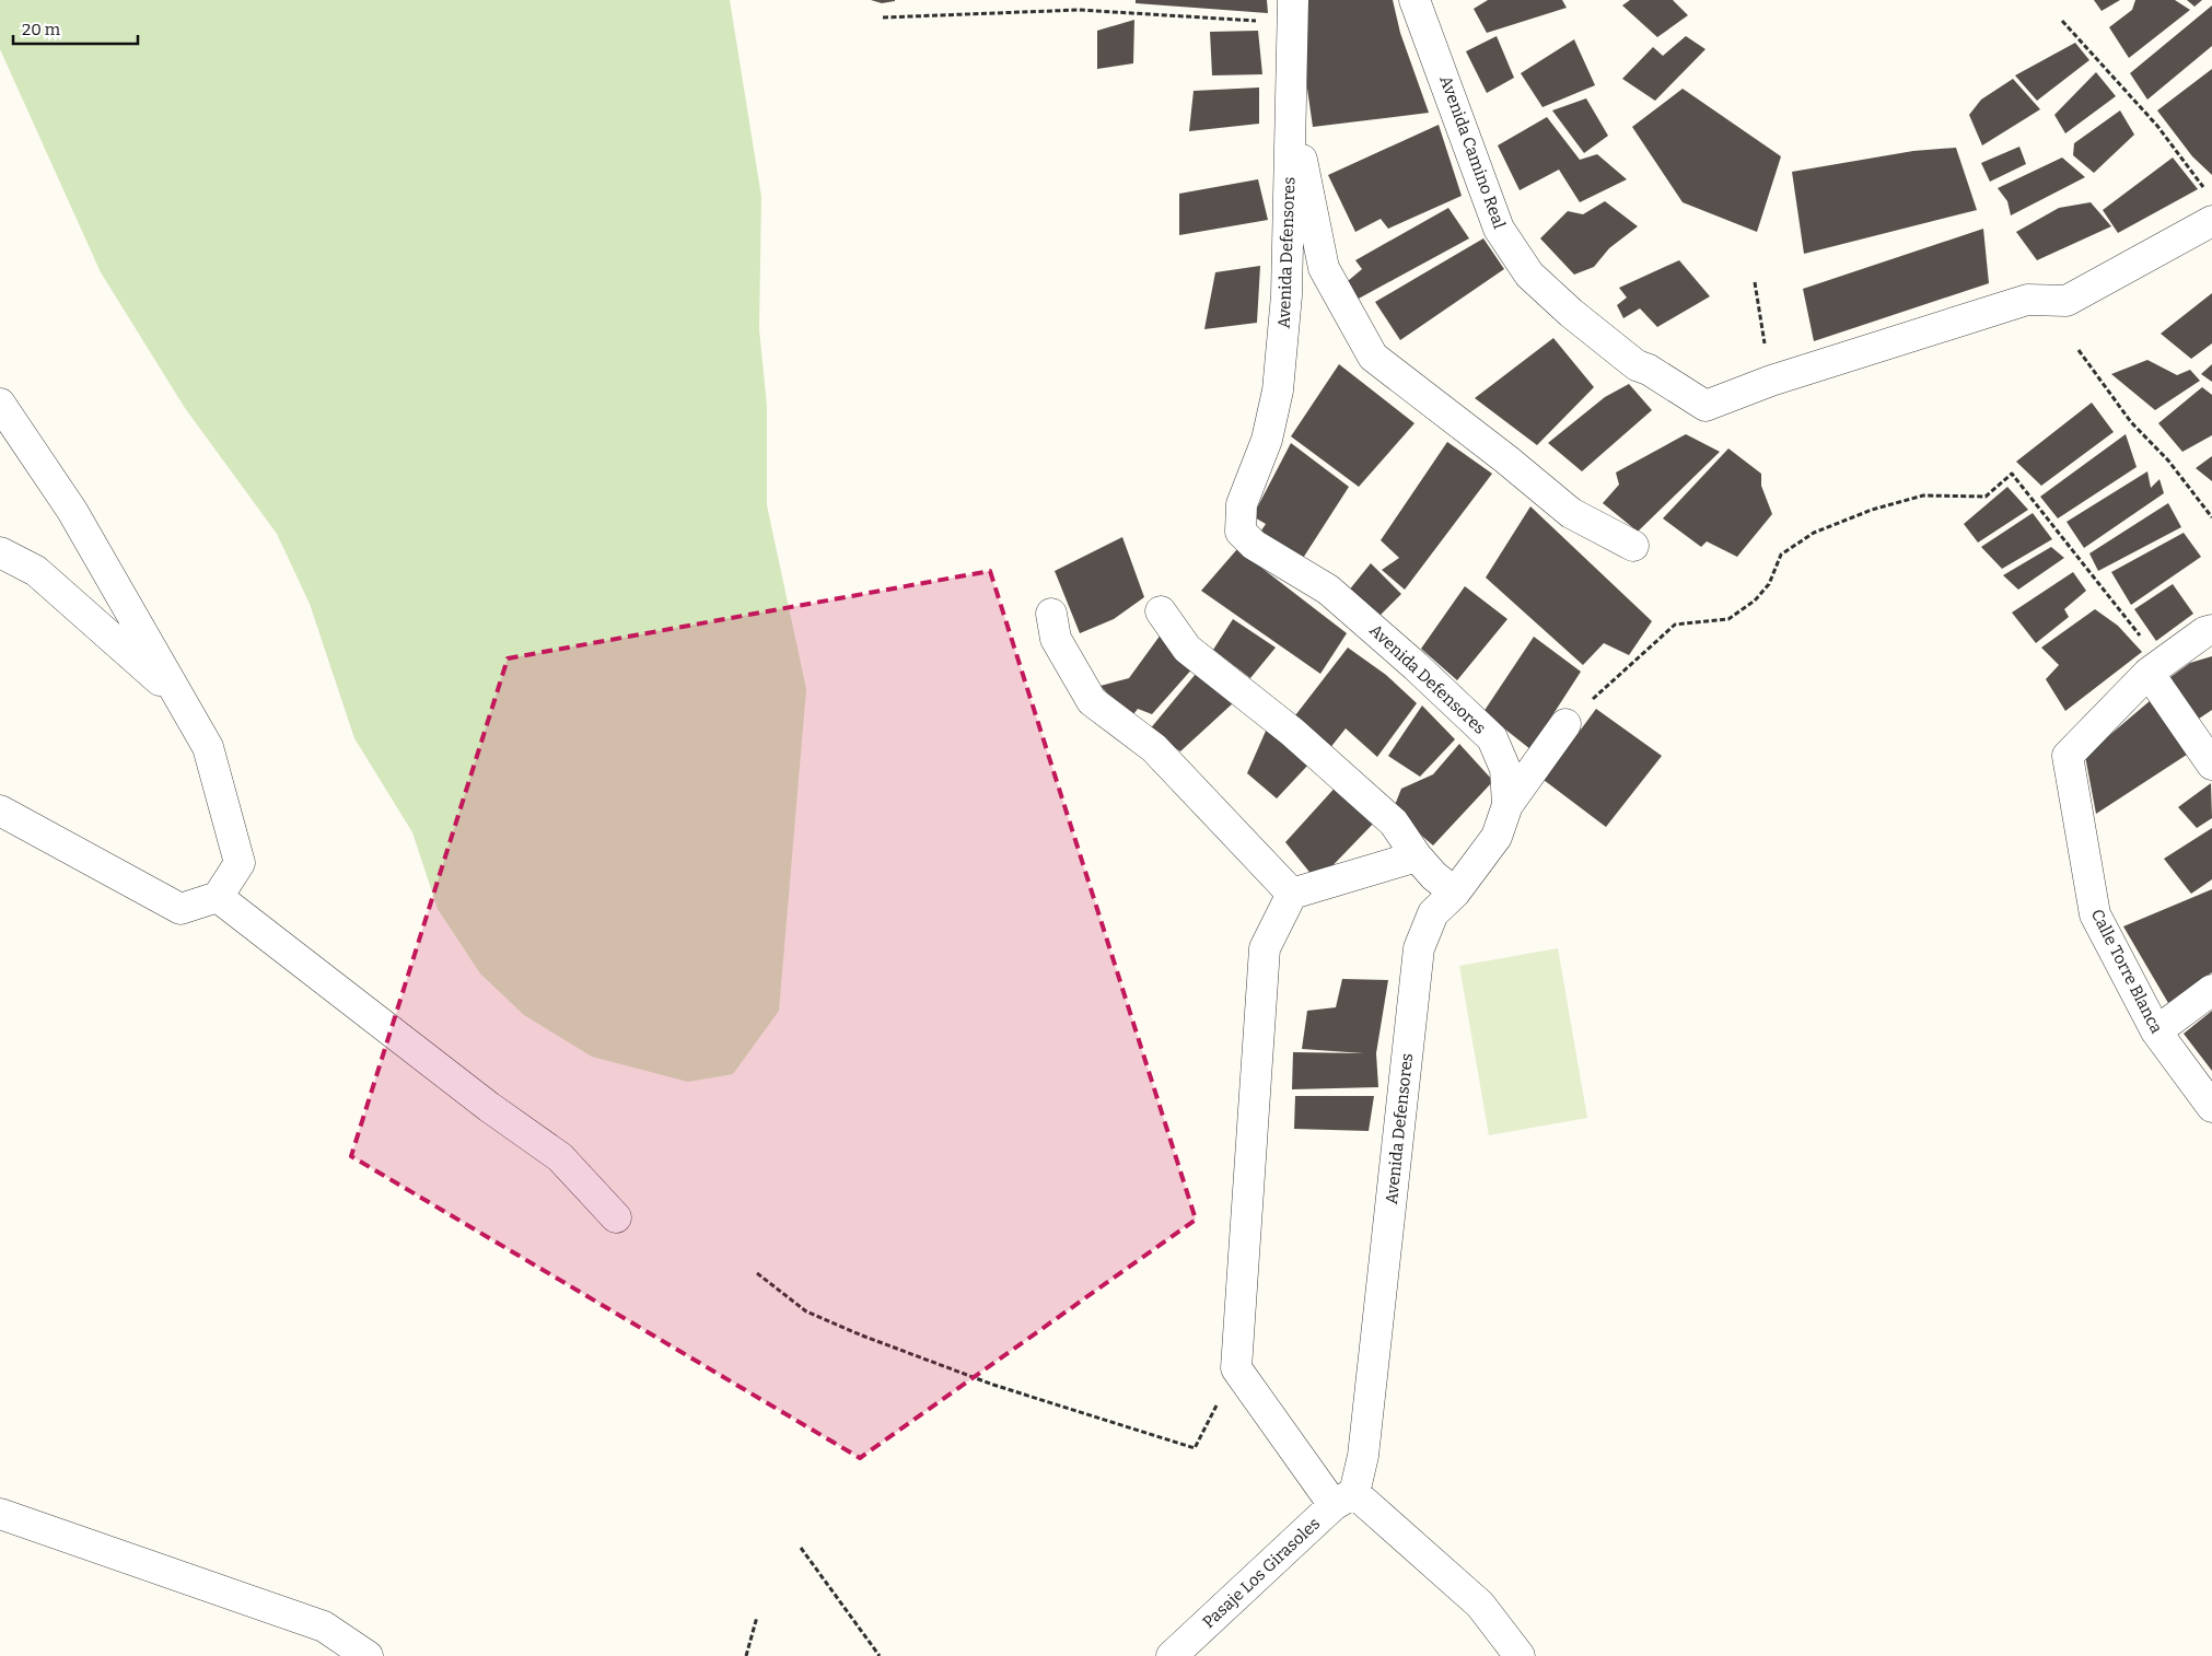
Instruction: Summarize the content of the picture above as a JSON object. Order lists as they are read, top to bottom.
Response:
{
  "streets": {
    "street": [
      "Avenida Camino Real",
      "Avenida Defensores",
      "Calle Torre Blanca",
      "Pasaje Los Girasoles"
    ]
  },
  "crossings": [
    ["Avenida Defensores", "Pasaje Los Girasoles"]
  ],
  "scale_bar": "20 m"
}
